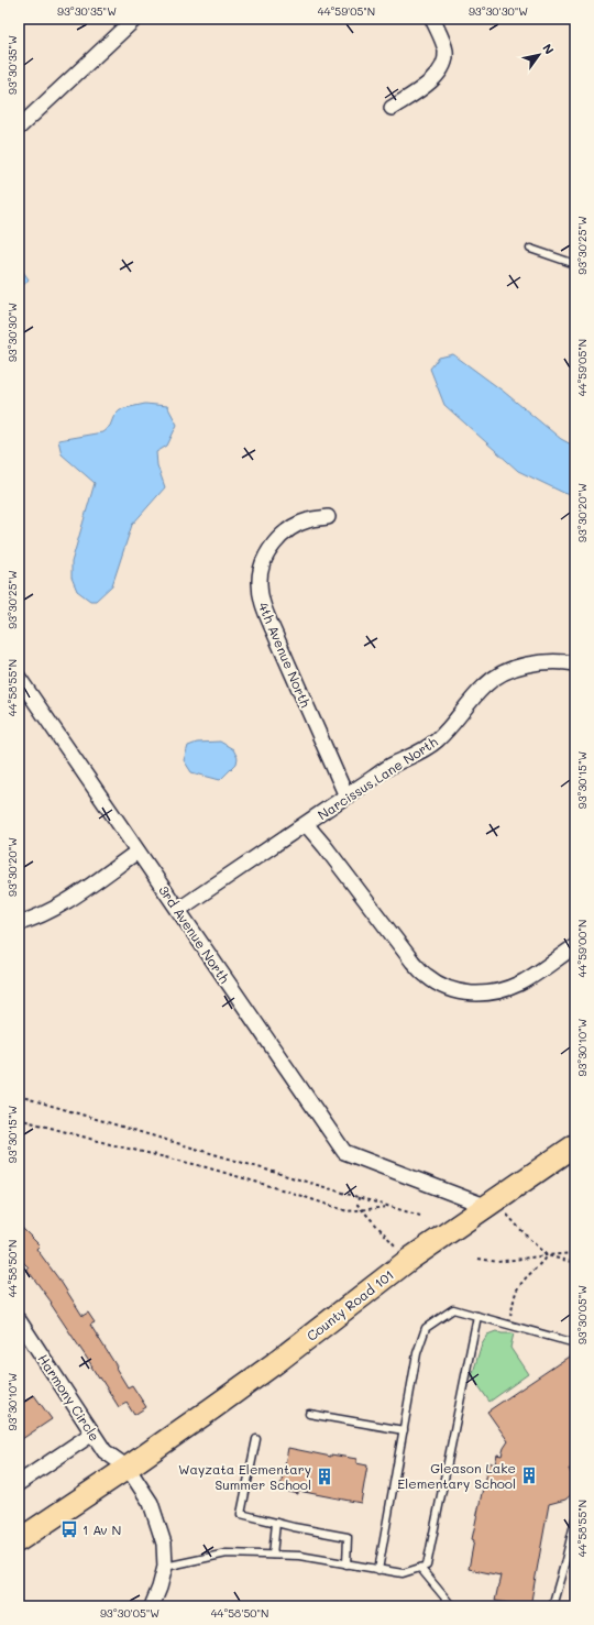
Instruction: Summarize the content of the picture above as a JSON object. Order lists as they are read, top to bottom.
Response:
{
  "streets": {
    "main road": ["County Road 101"],
    "street": [
      "4th Avenue North",
      "Narcissus Lane North",
      "3rd Avenue North",
      "Harmony Circle"
    ]
  },
  "crossings": [
    ["4th Avenue North", "Narcissus Lane North"],
    ["Narcissus Lane North", "3rd Avenue North"],
    ["3rd Avenue North", "County Road 101"],
    ["County Road 101", "Harmony Circle"]
  ],
  "places": {
    "building": ["Gleason Lake Elementary School", "Wayzata Elementary Summer School"],
    "bus stop": ["1 Av N"]
  },
  "north": "top right",
  "coordinates": [
    "93°30'35\"W",
    "44°59'05\"N",
    "93°30'30\"W",
    "93°30'25\"W",
    "93°30'20\"W",
    "44°58'55\"N",
    "93°30'15\"W",
    "44°59'00\"N",
    "93°30'10\"W",
    "44°58'50\"N",
    "93°30'05\"W"
  ]
}
